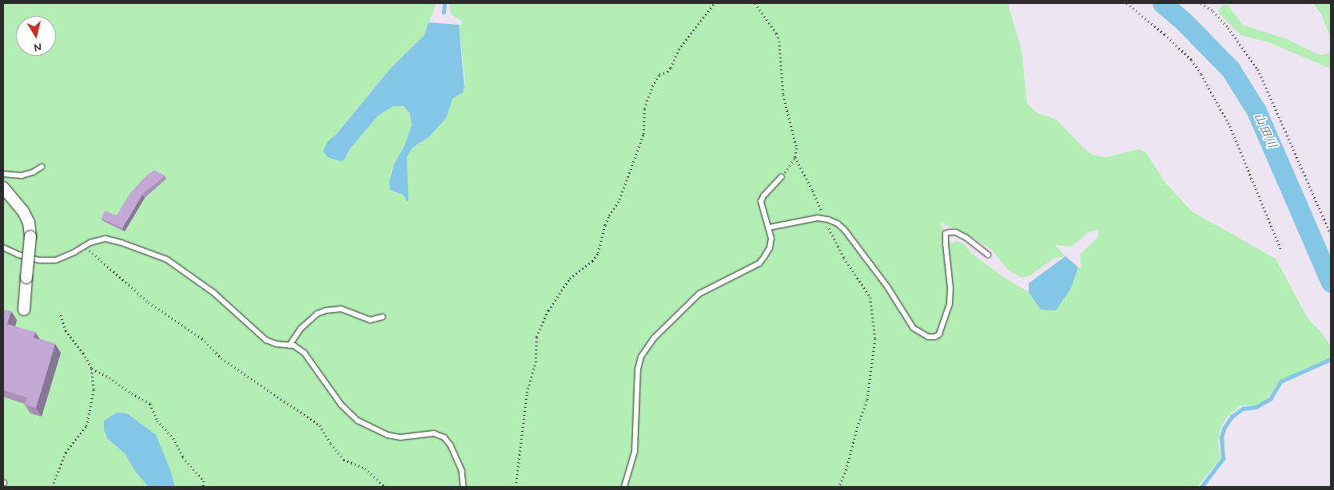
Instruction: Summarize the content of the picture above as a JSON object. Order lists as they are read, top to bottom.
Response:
{
  "water": ["山田川"],
  "north": "bottom"
}
